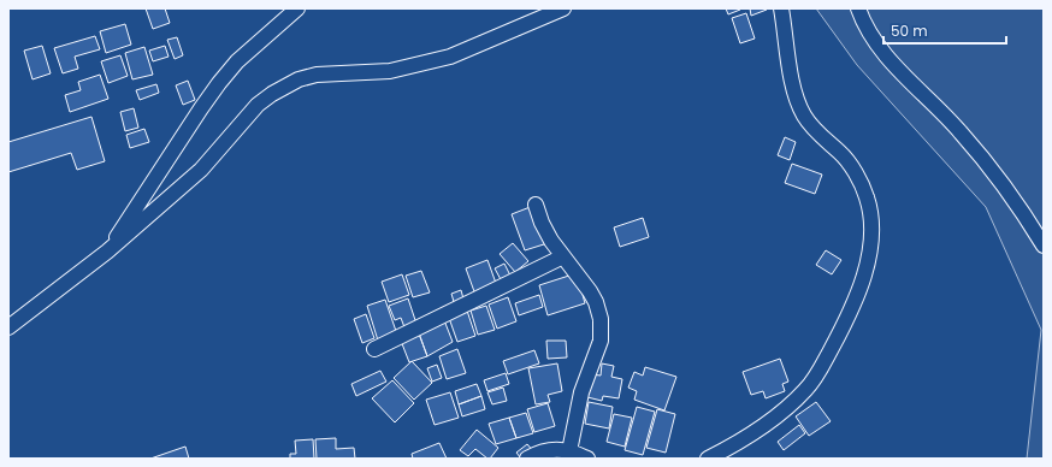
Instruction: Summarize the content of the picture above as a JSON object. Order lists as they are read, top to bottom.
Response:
{
  "scale_bar": "50 m"
}
